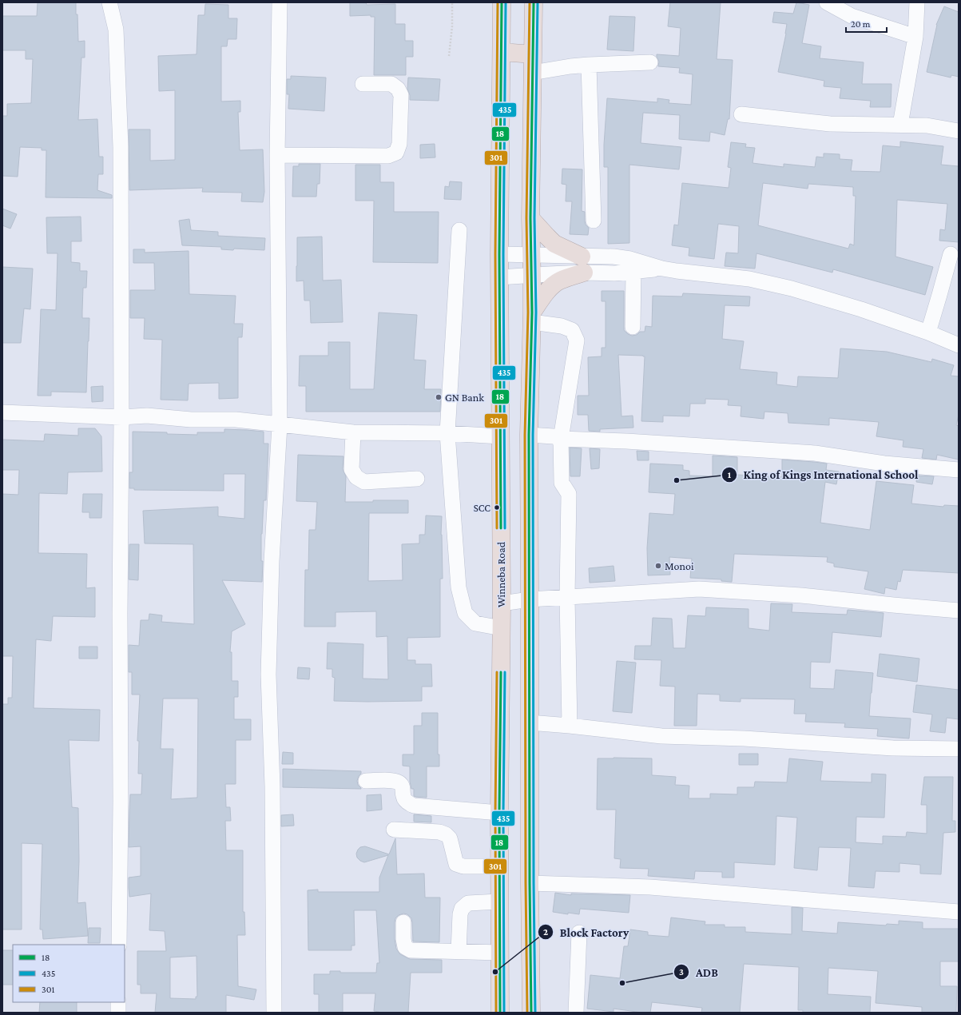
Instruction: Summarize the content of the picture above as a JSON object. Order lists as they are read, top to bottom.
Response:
{
  "streets": {
    "highway": ["Winneba Road"]
  },
  "places": [
    "GN Bank",
    "King of Kings International School",
    "SCC",
    "Monoi",
    "Block Factory",
    "ADB"
  ],
  "lines": ["transit line 18", "transit line 435", "transit line 301"],
  "legend": ["18", "435", "301"],
  "scale_bar": "20 m"
}
